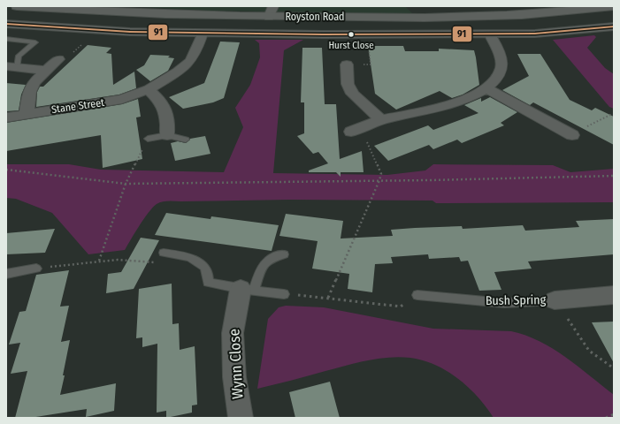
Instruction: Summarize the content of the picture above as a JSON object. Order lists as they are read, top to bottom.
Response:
{
  "streets": {
    "main road": ["Royston Road"],
    "street": ["Stane Street", "Bush Spring", "Wynn Close"]
  },
  "places": ["Hurst Close"],
  "lines": ["transit line 91"]
}
